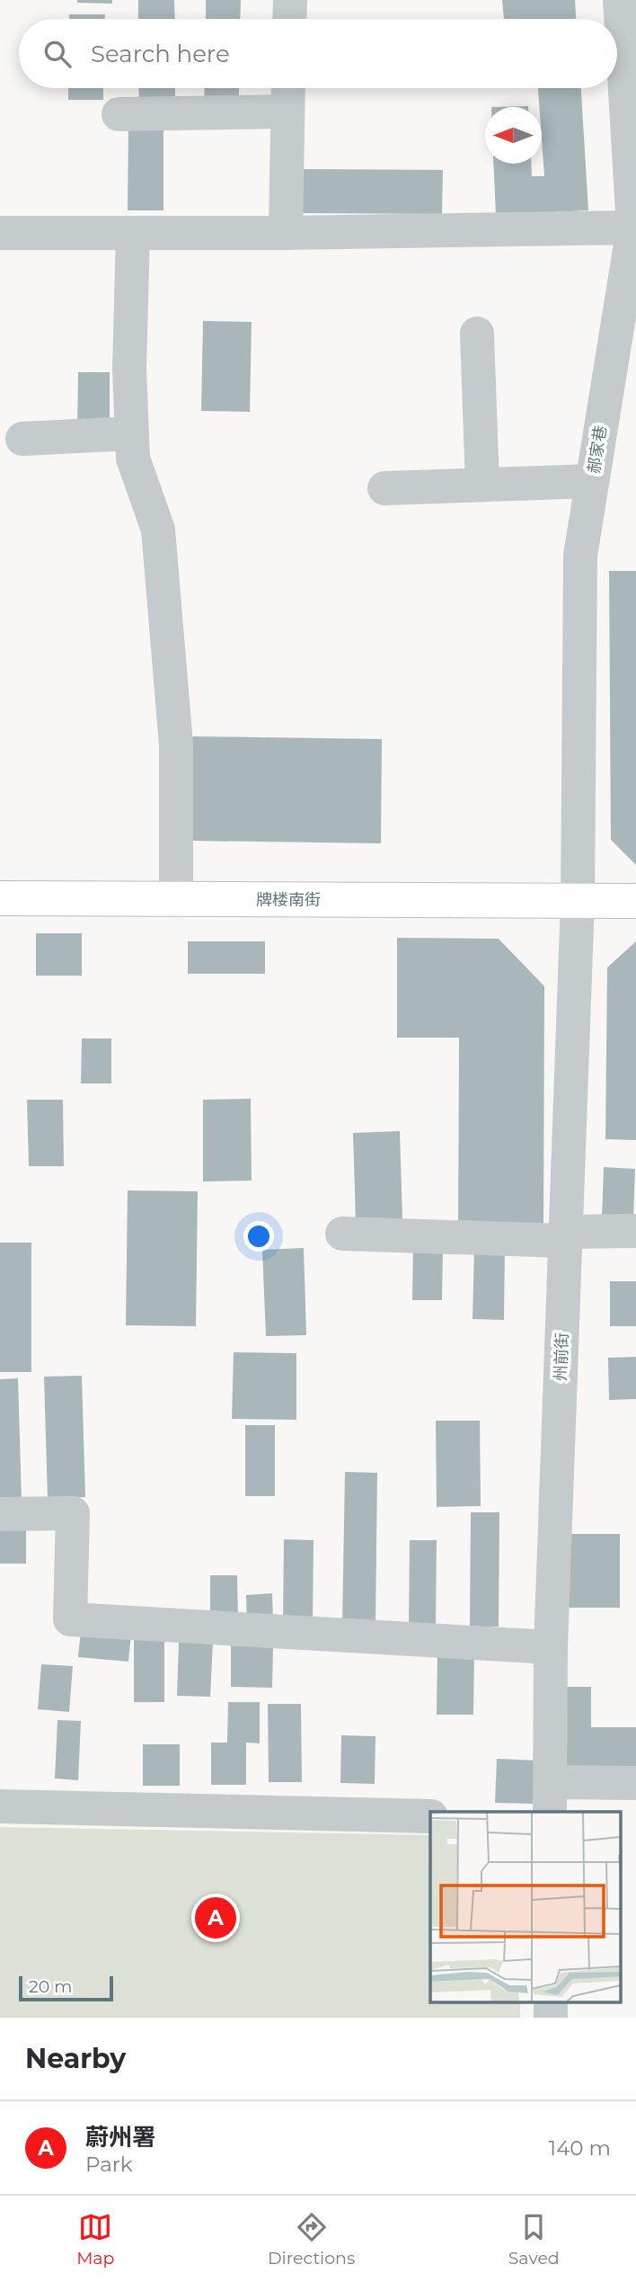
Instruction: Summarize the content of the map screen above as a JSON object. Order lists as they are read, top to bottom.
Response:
{
  "streets": {
    "main road": ["牌楼南街"],
    "street": ["郝家巷", "州前街"]
  },
  "crossings": [
    ["郝家巷", "牌楼南街"],
    ["郝家巷", "州前街"],
    ["牌楼南街", "州前街"]
  ],
  "scale_bar": "20 m",
  "north": "left",
  "page": {
    "search": "Search here",
    "pins": "A",
    "scale": "20 m",
    "heading": "Nearby",
    "list": [
      {
        "mark": "A",
        "name": "蔚州署",
        "note": "Park",
        "value": "140 m"
      }
    ],
    "nav": ["Map", "Directions", "Saved"]
  }
}
